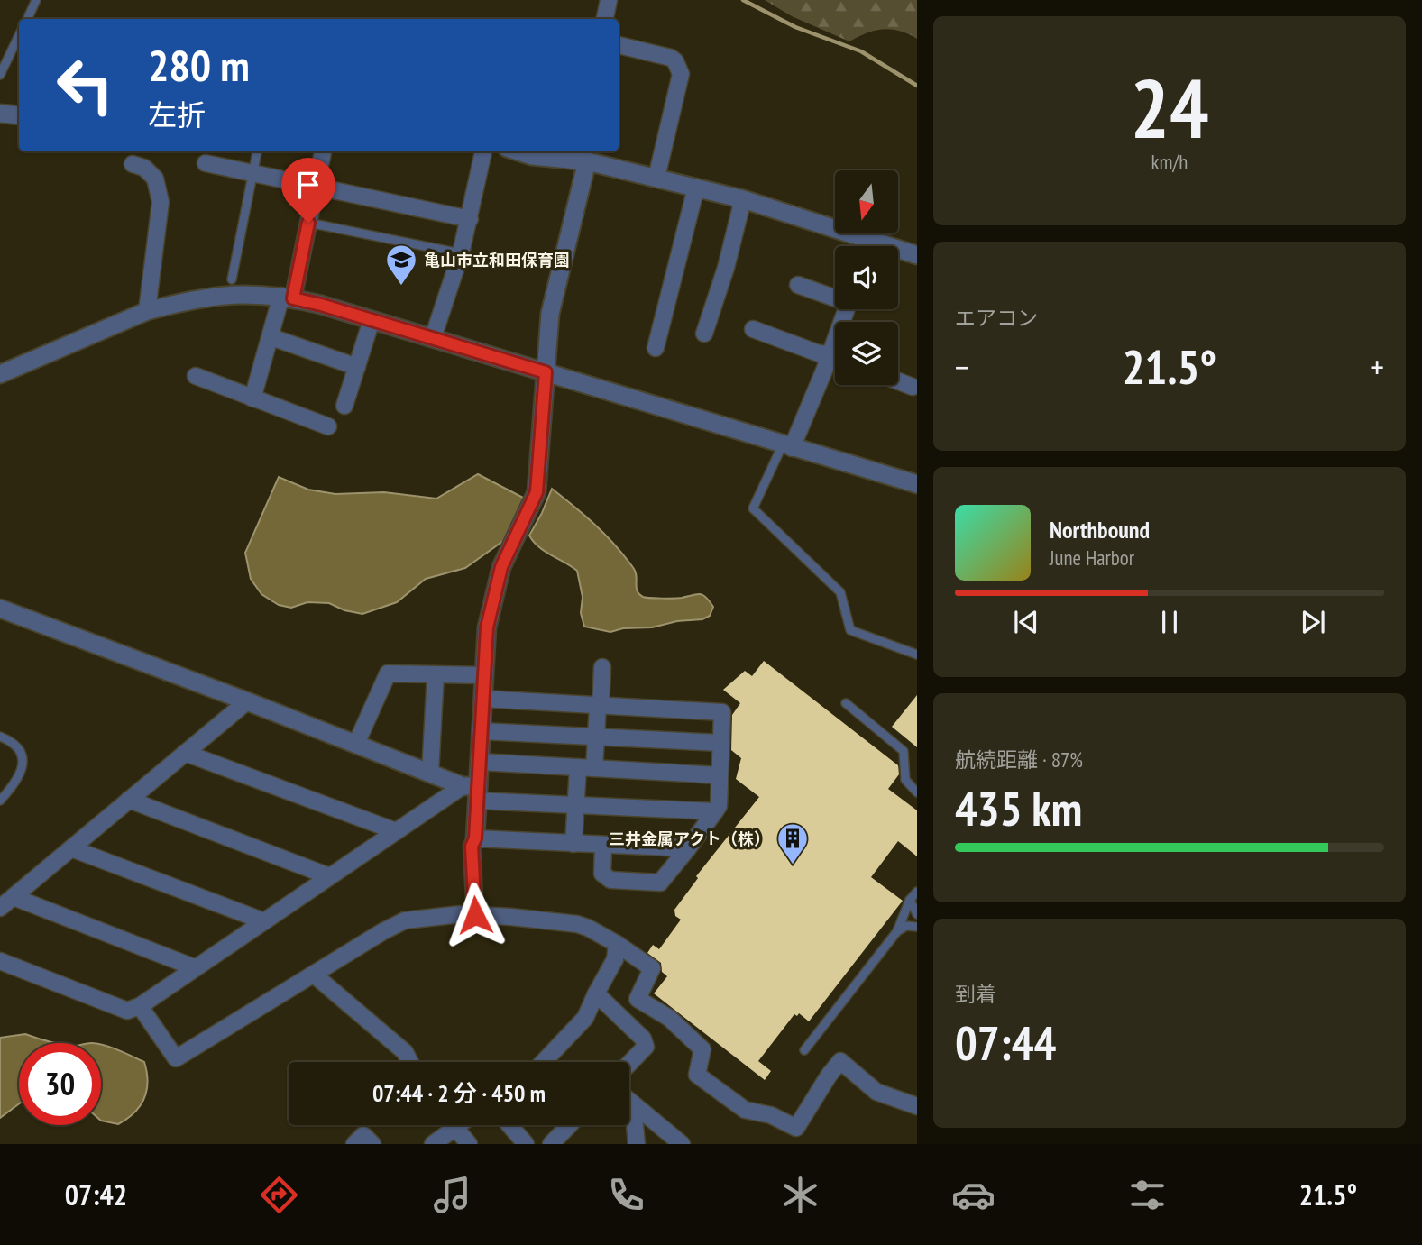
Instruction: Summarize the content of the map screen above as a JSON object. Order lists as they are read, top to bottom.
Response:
{
  "places": {
    "school or university": ["亀山市立和田保育園"],
    "building": ["三井金属アクト（株）"]
  },
  "north": "bottom",
  "page": {
    "tile": [
      ["24", "km/h"],
      "エアコン",
      ["航続距離 · 87%", "435 km"],
      ["到着", "07:44"]
    ],
    "turn": ["280 m", "左折"],
    "heat": ["−", "21.5°", "+"],
    "song": ["Northbound", "June Harbor"],
    "limit": "30",
    "trip": "07:44 · 2 分 · 450 m",
    "tabs": ["07:42", "21.5°"]
  }
}
